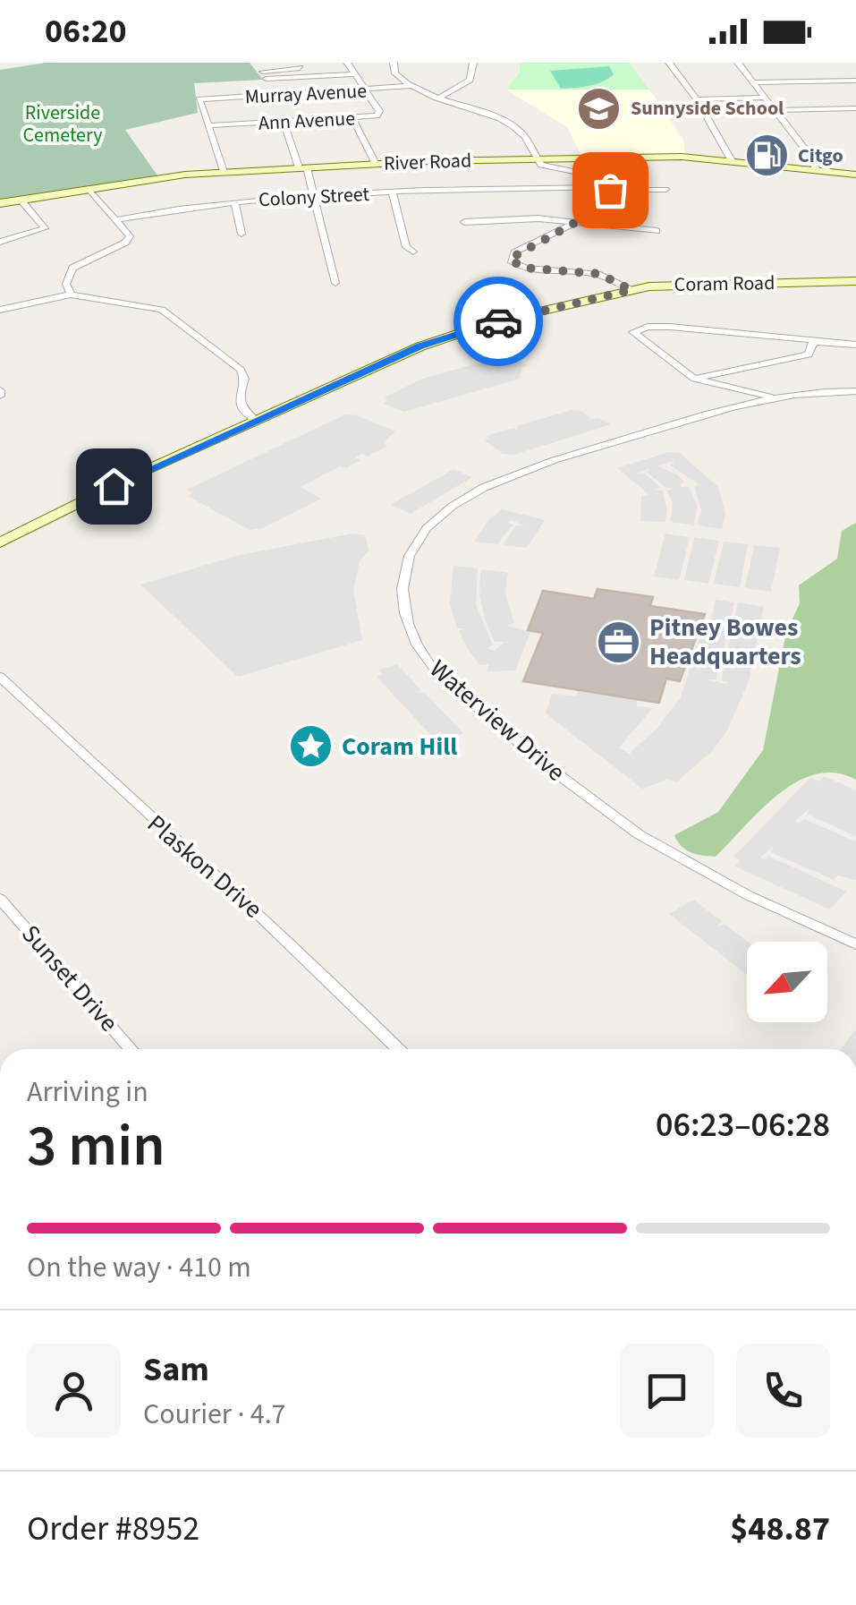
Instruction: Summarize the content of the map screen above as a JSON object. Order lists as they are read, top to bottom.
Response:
{
  "streets": {
    "main road": ["River Road", "Coram Road"],
    "street": [
      "Murray Avenue",
      "Ann Avenue",
      "Colony Street",
      "Waterview Drive",
      "Plaskon Drive",
      "Sunset Drive"
    ]
  },
  "crossings": [
    ["Murray Avenue", "Ann Avenue"]
  ],
  "parks": ["Riverside Cemetery"],
  "places": {
    "school or university": ["Sunnyside School"],
    "fuel station": ["Citgo"],
    "office": ["Pitney Bowes Headquarters"],
    "place": ["Coram Hill"]
  },
  "north": "bottom left",
  "page": {
    "status": "06:20",
    "heading": ["3 min", "Arriving in", "06:23–06:28"],
    "panel": [
      "Sam",
      "Courier · 4.7",
      "Order #8952",
      "$48.87"
    ],
    "bar": "On the way · 410 m"
  }
}
